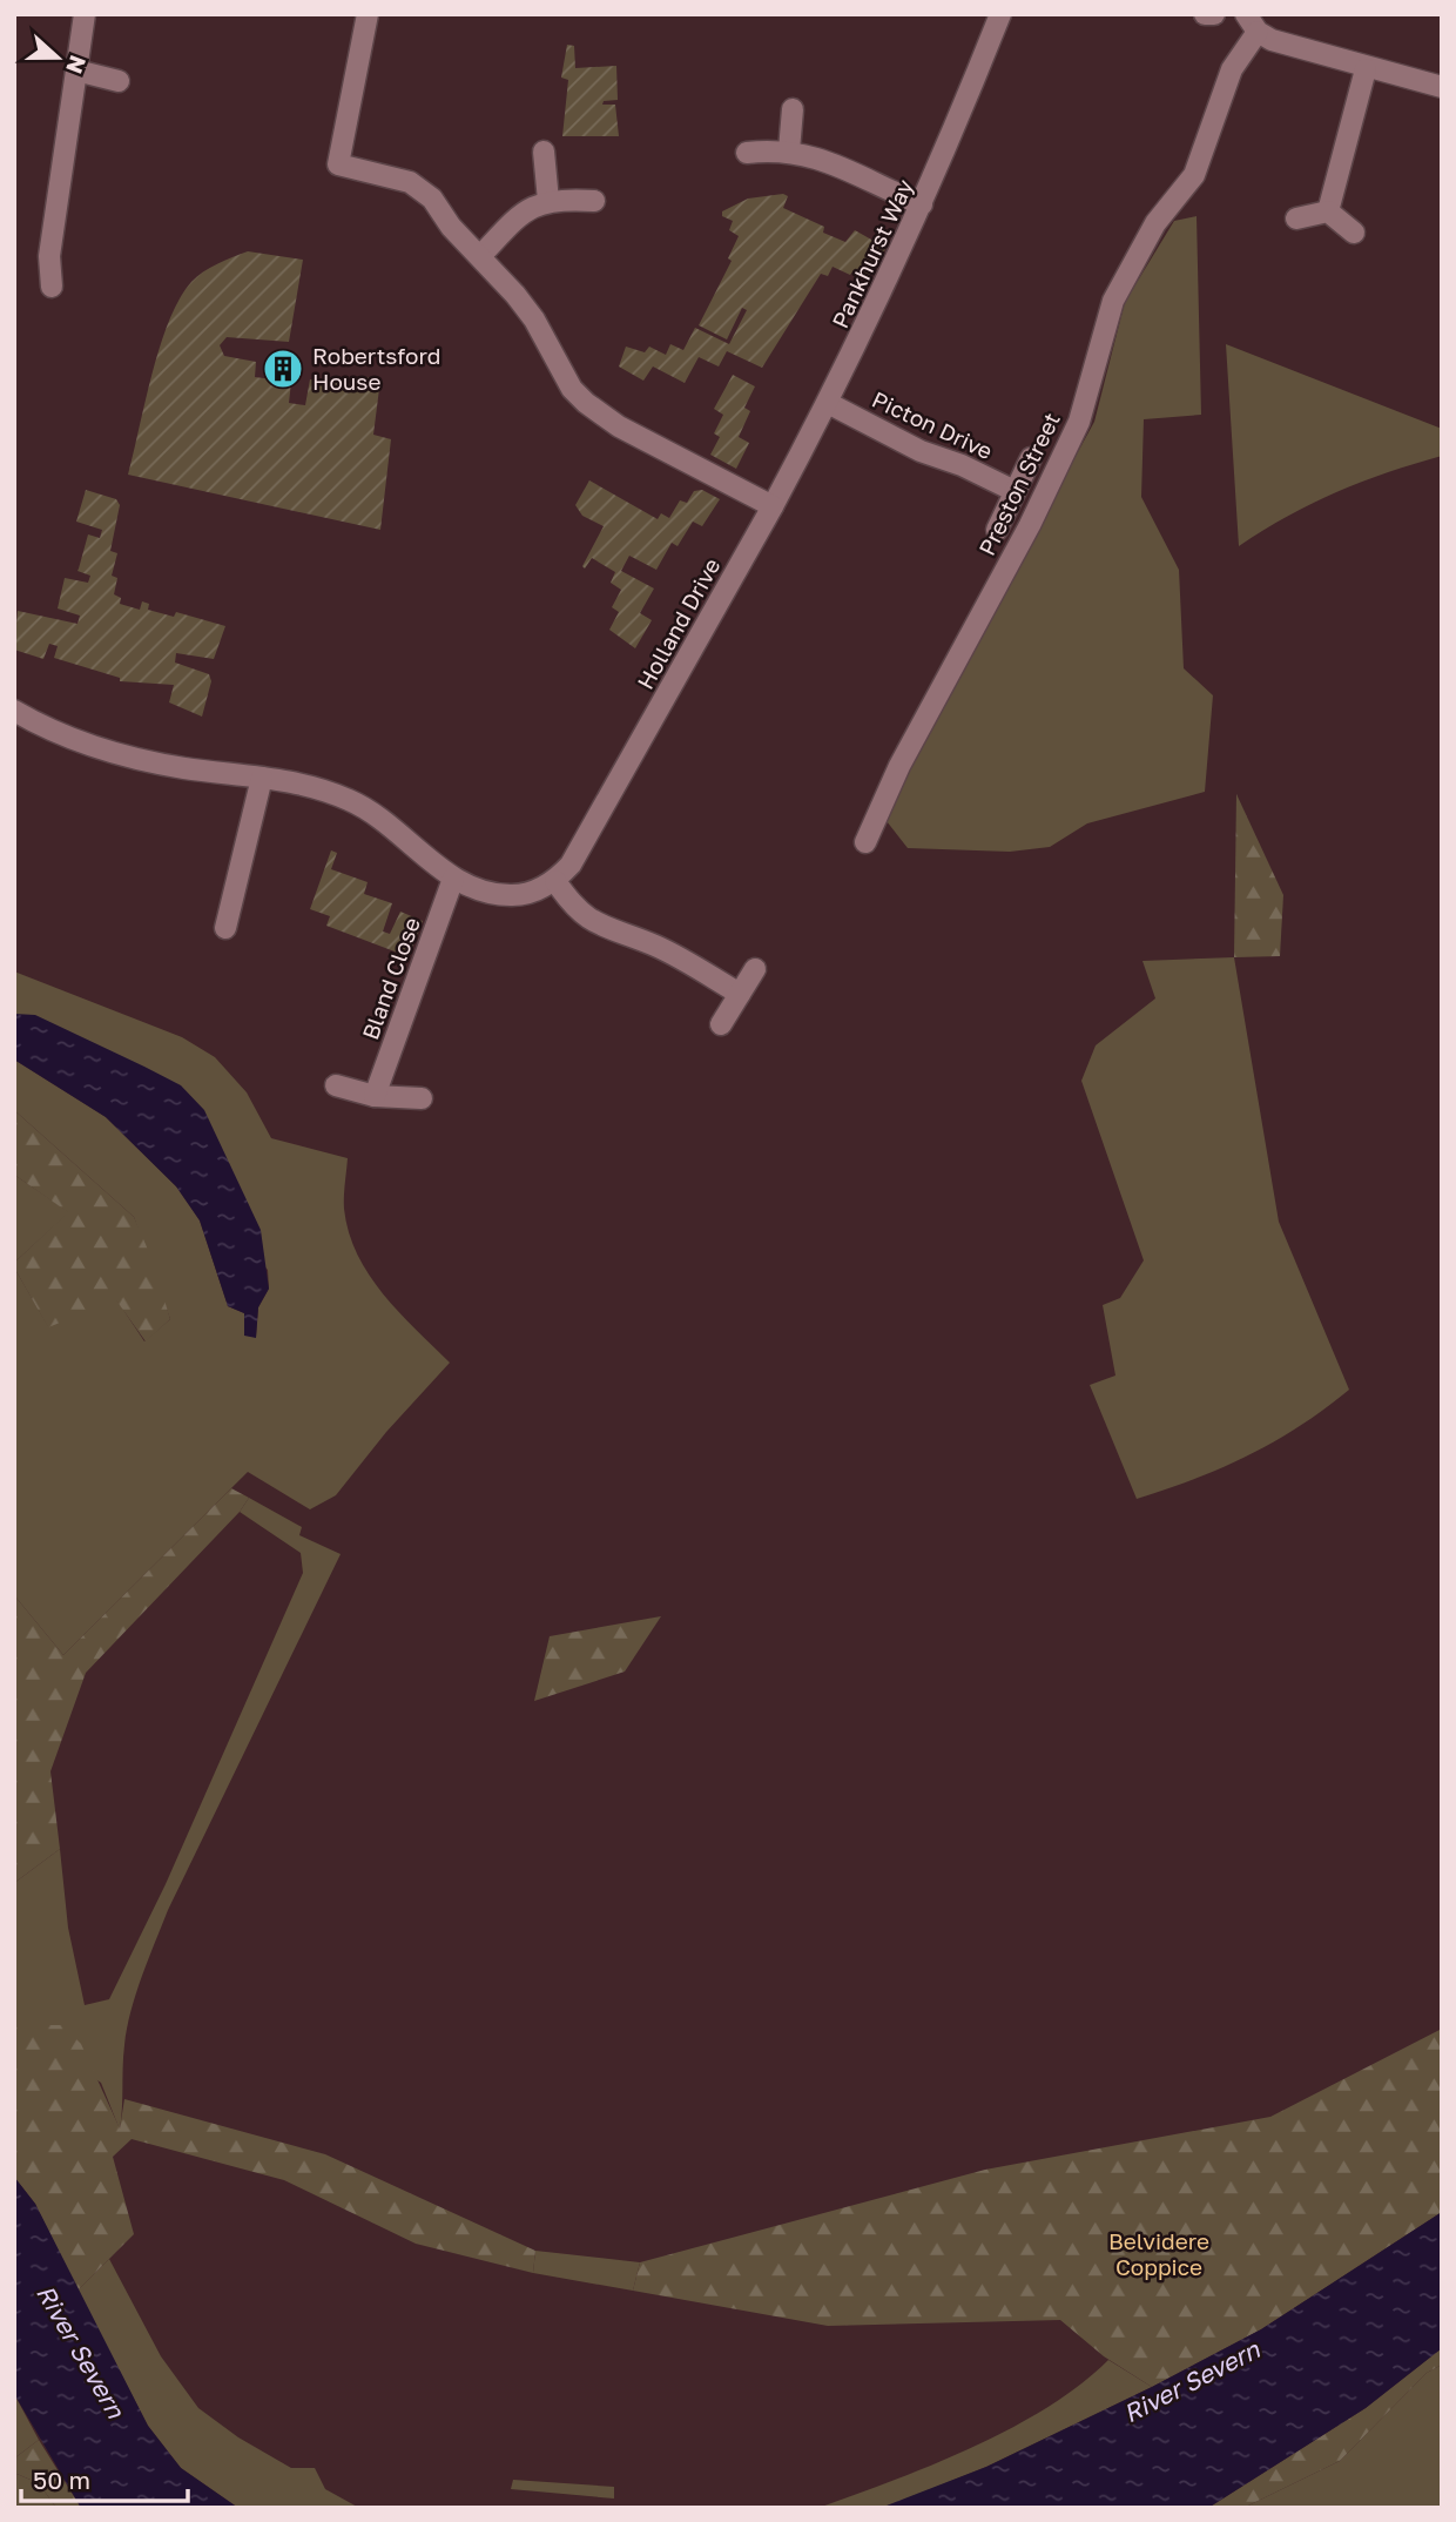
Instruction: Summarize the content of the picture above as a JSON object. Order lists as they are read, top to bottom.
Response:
{
  "streets": {
    "street": [
      "Pankhurst Way",
      "Picton Drive",
      "Preston Street",
      "Holland Drive",
      "Bland Close"
    ]
  },
  "crossings": [
    ["Pankhurst Way", "Picton Drive"],
    ["Pankhurst Way", "Holland Drive"]
  ],
  "water": ["River Severn"],
  "parks": ["Belvidere Coppice"],
  "places": {
    "building": ["Robertsford House"]
  },
  "scale_bar": "50 m",
  "north": "right"
}
